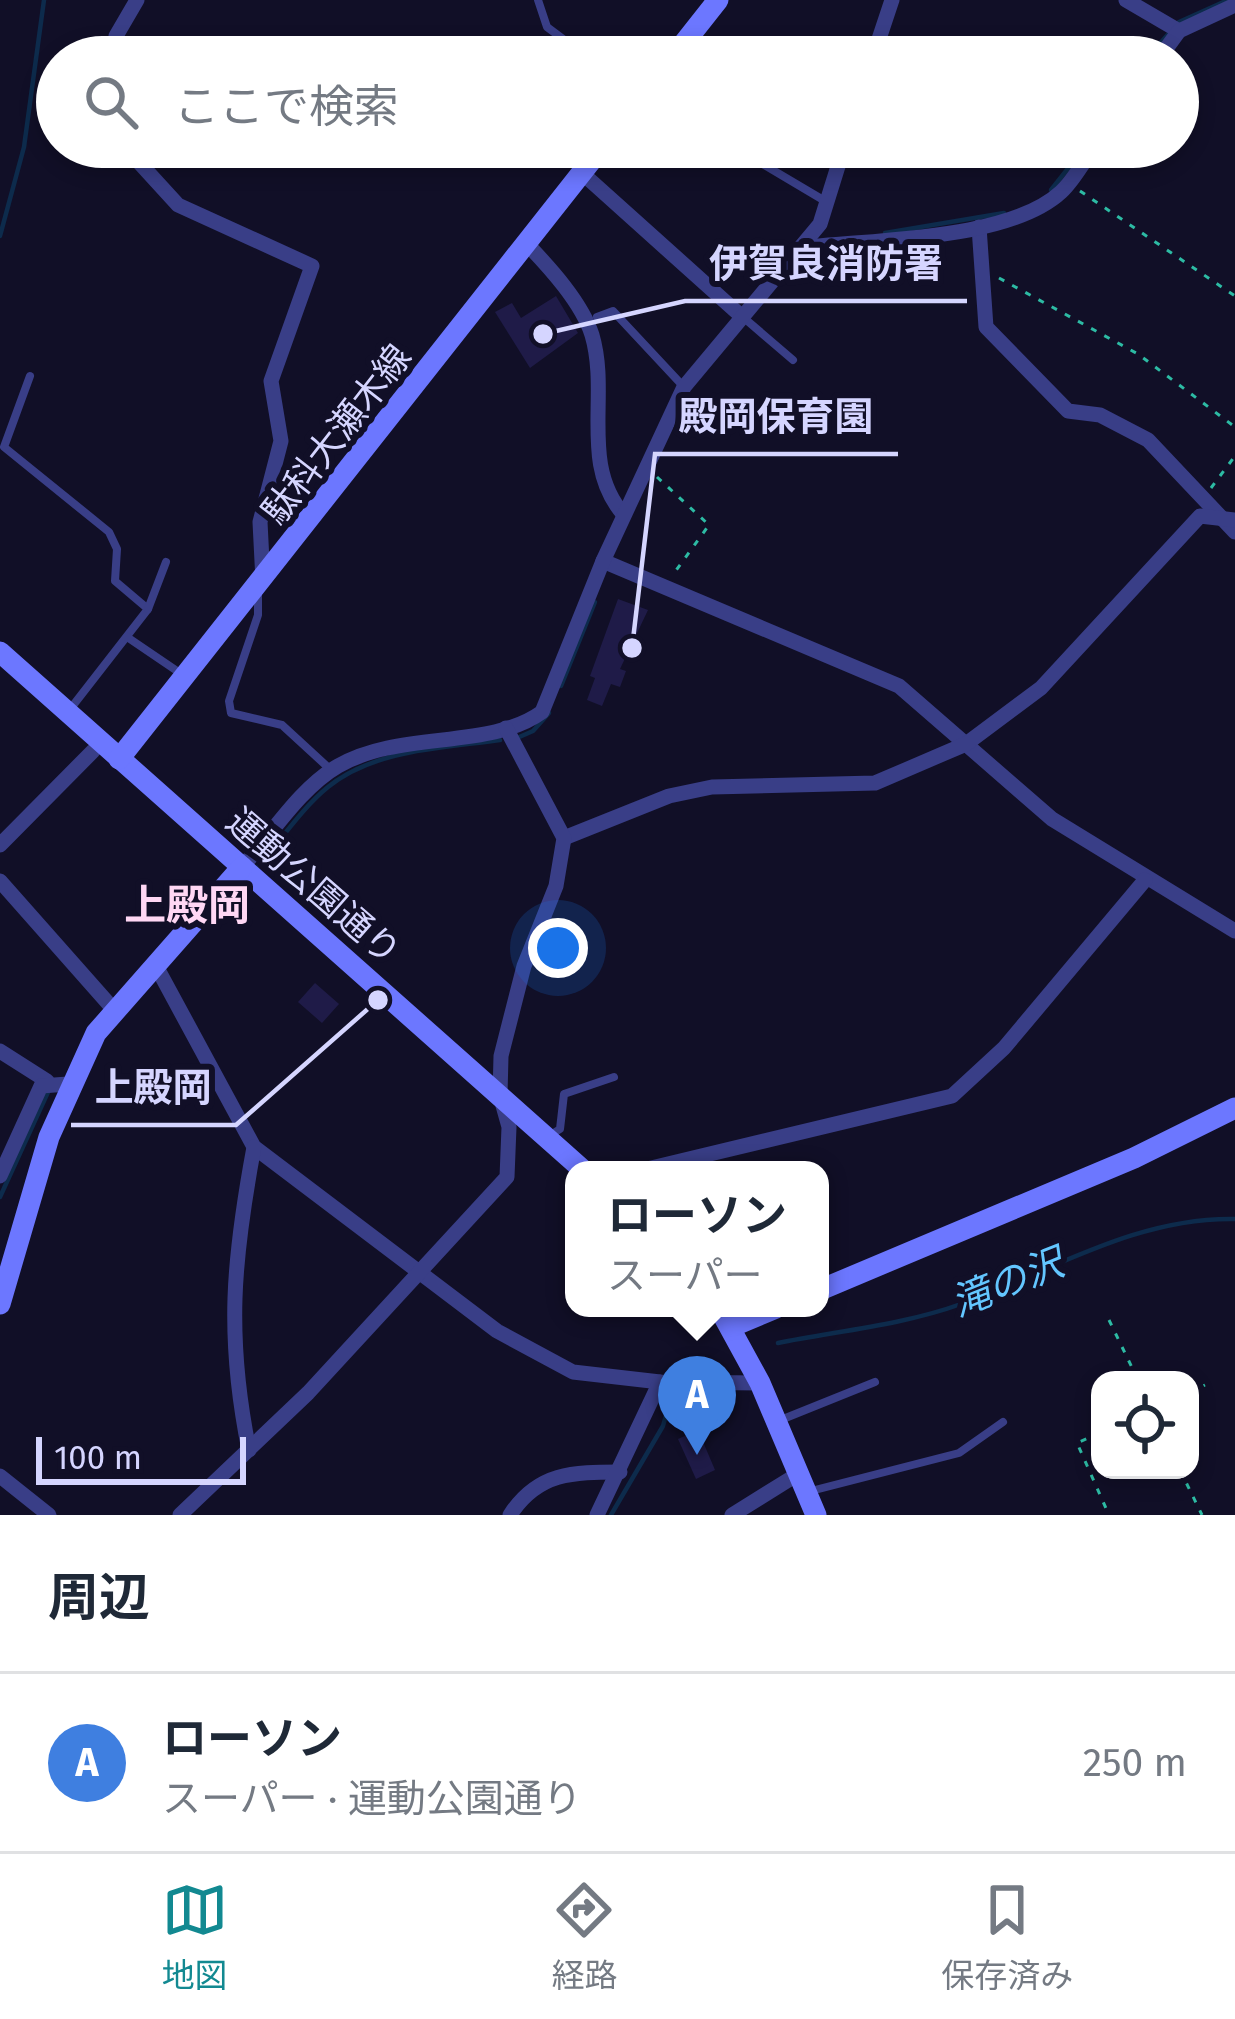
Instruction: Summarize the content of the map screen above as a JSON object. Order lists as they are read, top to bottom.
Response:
{
  "streets": {
    "main road": ["駄科大瀬木線", "運動公園通り"]
  },
  "crossings": [
    ["駄科大瀬木線", "運動公園通り"]
  ],
  "districts": ["上殿岡"],
  "water": ["滝の沢"],
  "places": ["伊賀良消防署", "殿岡保育園", "上殿岡"],
  "scale_bar": "100 m",
  "page": {
    "search": "ここで検索",
    "popup": ["ローソン", "スーパー"],
    "pins": "A",
    "scale": "100 m",
    "heading": "周辺",
    "list": [
      {
        "mark": "A",
        "name": "ローソン",
        "note": "スーパー · 運動公園通り",
        "value": "250 m"
      }
    ],
    "nav": ["地図", "経路", "保存済み"]
  }
}
